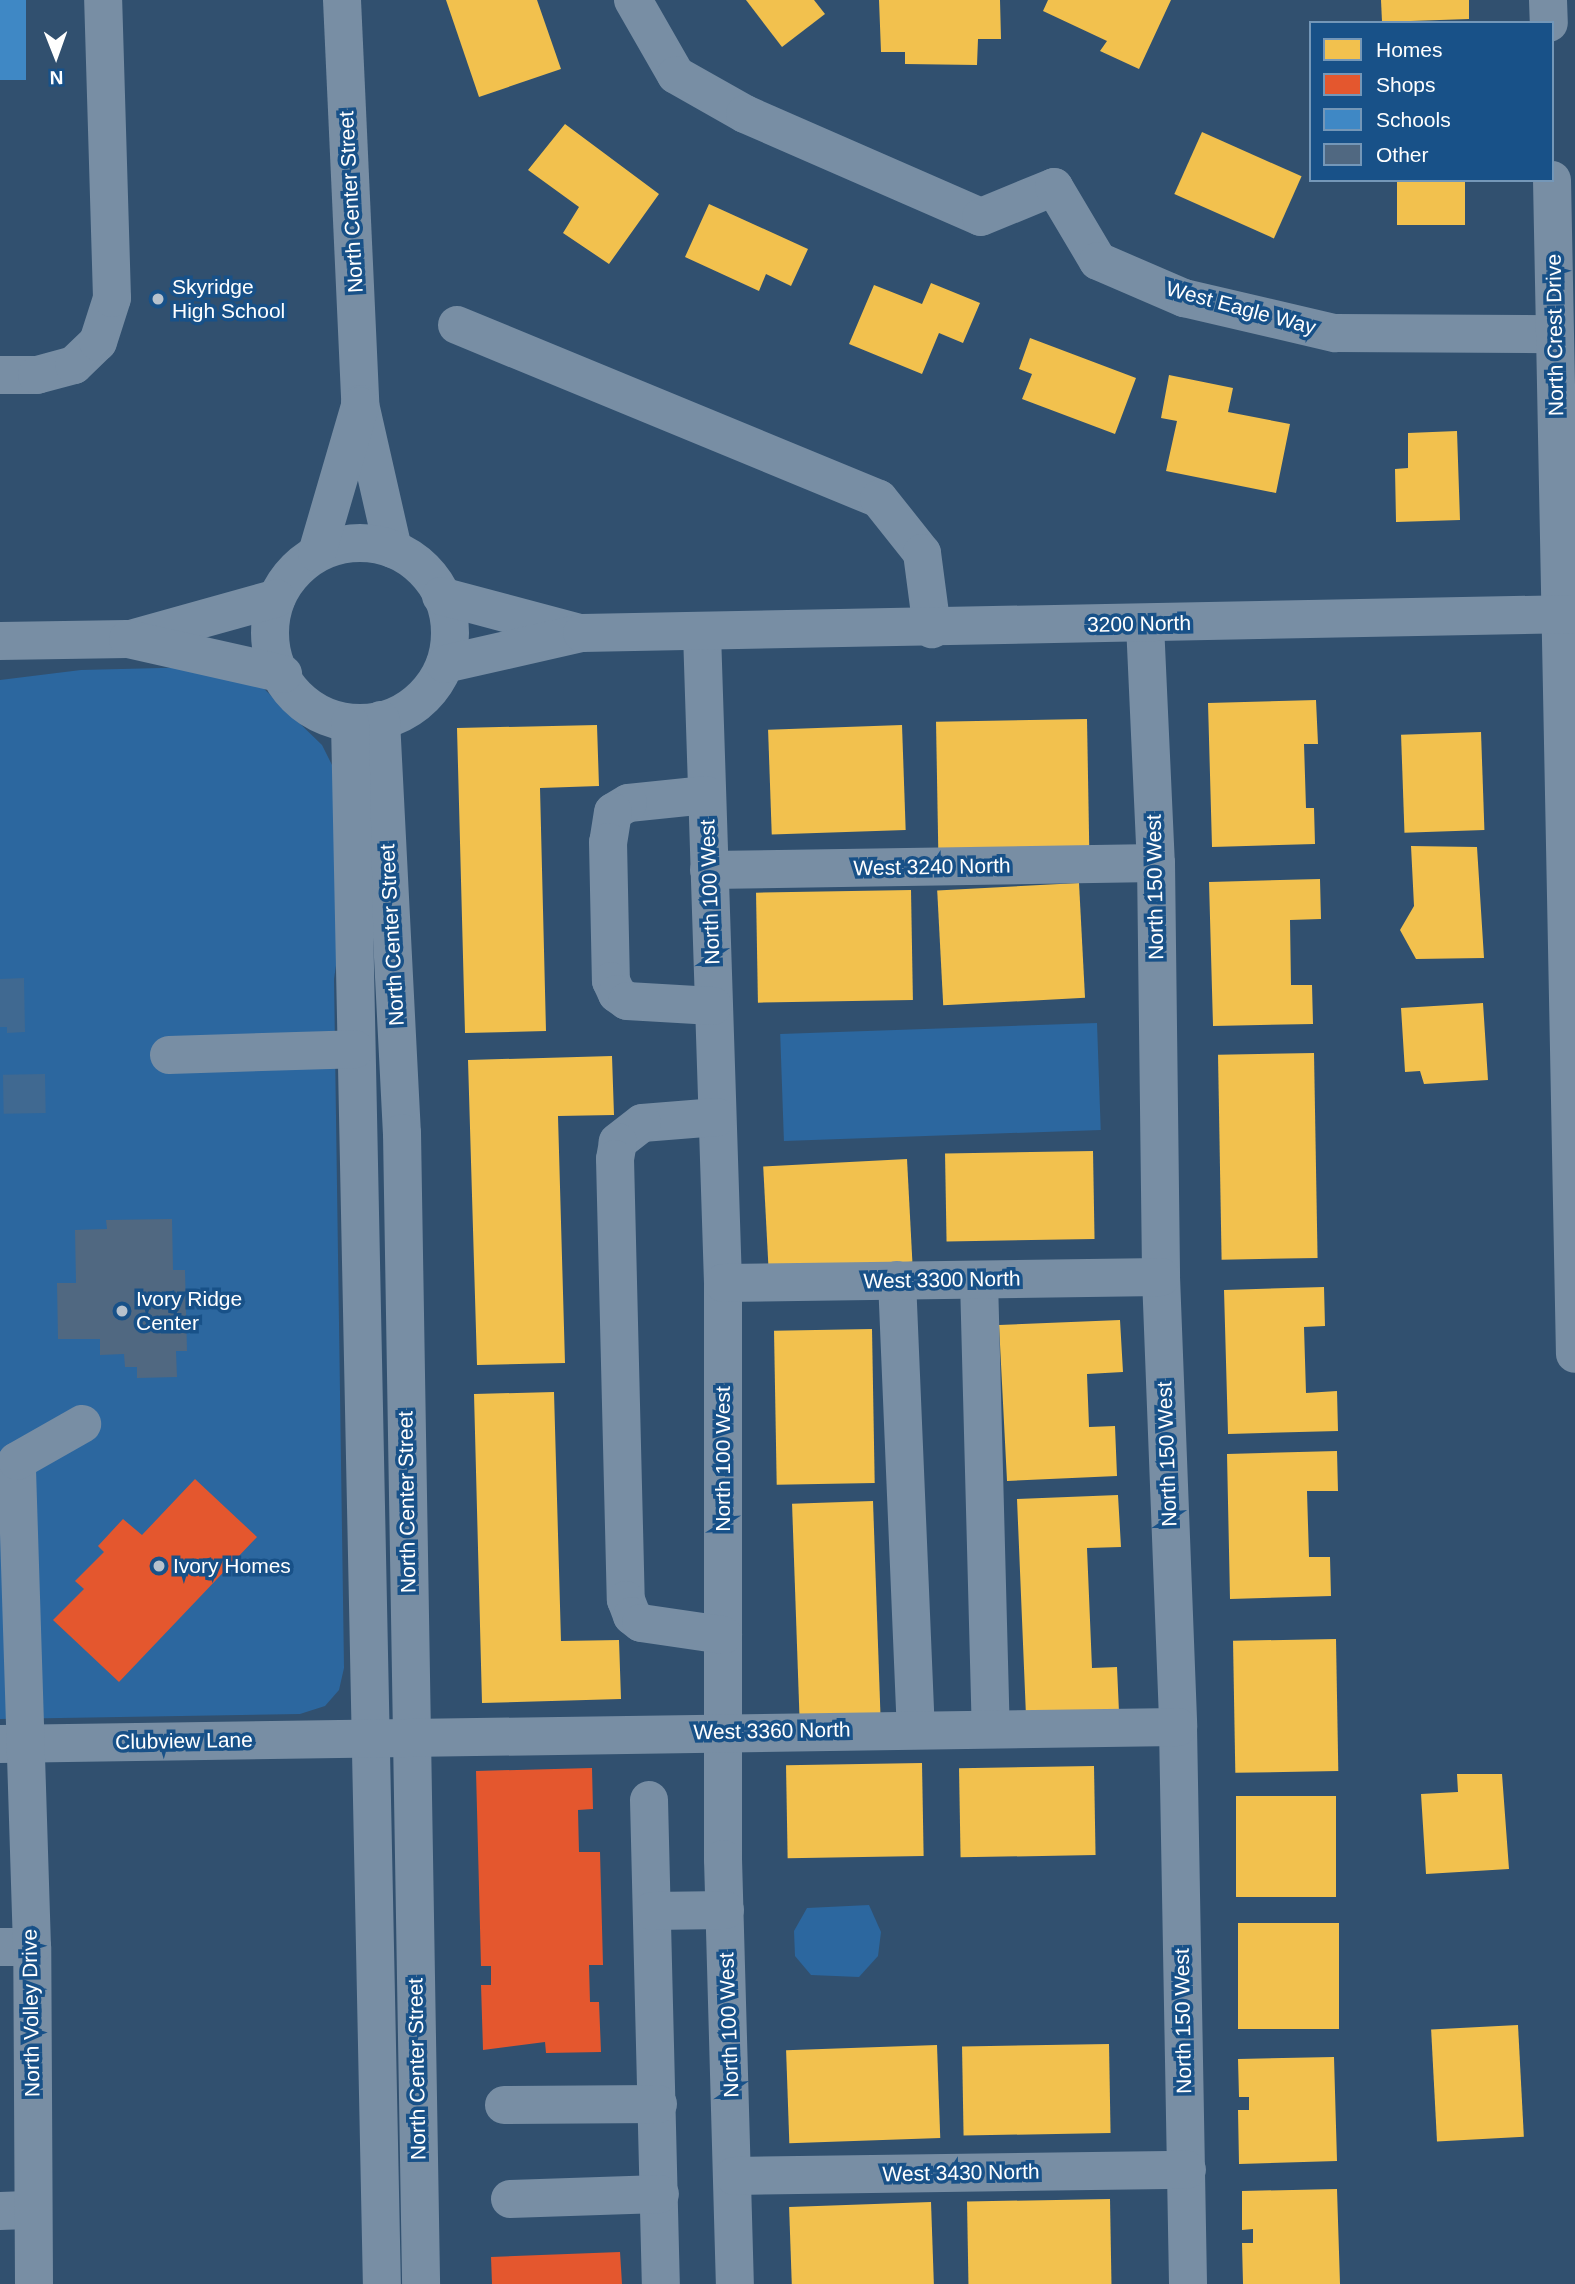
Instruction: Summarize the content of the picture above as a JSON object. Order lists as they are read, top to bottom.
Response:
{
  "streets": {
    "street": [
      "North Center Street",
      "West Eagle Way",
      "North Crest Drive",
      "3200 North",
      "West 3240 North",
      "North 150 West",
      "North 100 West",
      "West 3300 North",
      "West 3360 North",
      "Clubview Lane",
      "North Volley Drive",
      "West 3430 North"
    ]
  },
  "crossings": [
    ["North Center Street", "West 3360 North"],
    ["North Center Street", "Clubview Lane"],
    ["West Eagle Way", "North Crest Drive"],
    ["North Crest Drive", "3200 North"],
    ["3200 North", "North 150 West"],
    ["3200 North", "North 100 West"],
    ["West 3240 North", "North 150 West"],
    ["West 3240 North", "North 100 West"],
    ["North 150 West", "West 3300 North"],
    ["North 150 West", "West 3360 North"],
    ["North 150 West", "West 3430 North"],
    ["North 100 West", "West 3300 North"],
    ["North 100 West", "West 3360 North"],
    ["North 100 West", "West 3430 North"],
    ["West 3360 North", "Clubview Lane"],
    ["Clubview Lane", "North Volley Drive"]
  ],
  "places": ["Skyridge High School", "Ivory Ridge Center", "Ivory Homes"],
  "legend": [
    "Homes",
    "Shops",
    "Schools",
    "Other"
  ],
  "north": "bottom"
}
